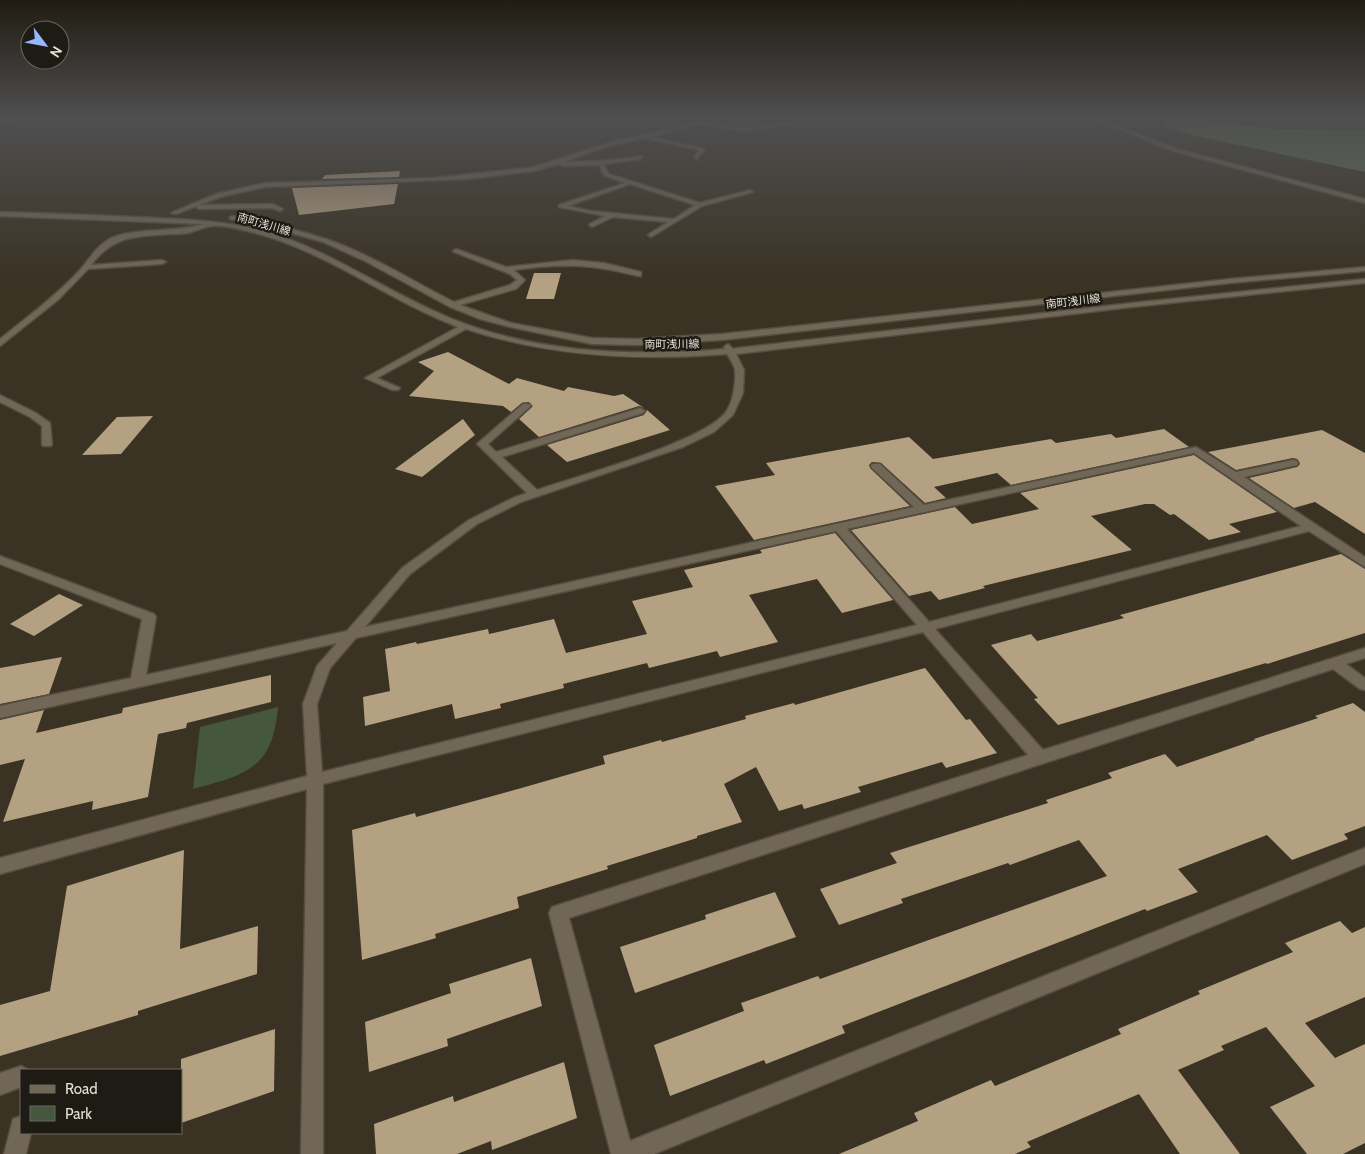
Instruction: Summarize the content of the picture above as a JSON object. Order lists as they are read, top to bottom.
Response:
{
  "streets": {
    "street": ["南町浅川線"]
  },
  "legend": ["Road", "Park"],
  "north": "bottom right"
}
